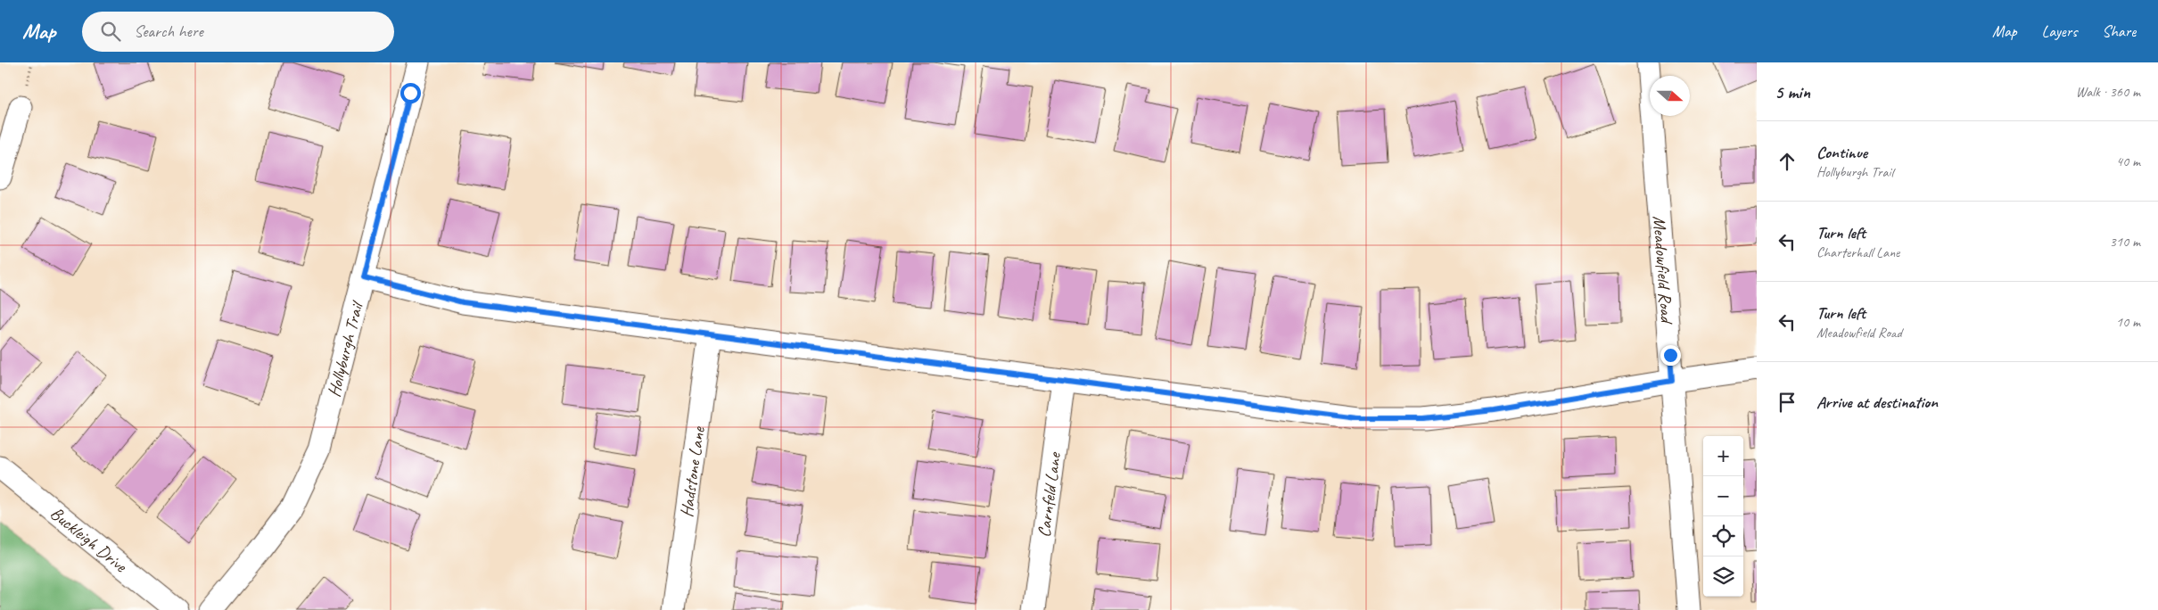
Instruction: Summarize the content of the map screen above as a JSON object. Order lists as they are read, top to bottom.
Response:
{
  "streets": {
    "street": [
      "Meadowfield Road",
      "Hollyburgh Trail",
      "Hadstone Lane",
      "Carnfeld Lane",
      "Buckleigh Drive"
    ]
  },
  "north": "right",
  "page": {
    "header": "Map",
    "search": "Search here",
    "nav": ["Map", "Layers", "Share"],
    "heading": ["5 min", "Walk · 360 m"],
    "list": [
      ["Continue", "Hollyburgh Trail", "40 m"],
      ["Turn left", "Charterhall Lane", "310 m"],
      ["Turn left", "Meadowfield Road", "10 m"],
      "Arrive at destination"
    ],
    "map_buttons": ["+", "−"]
  }
}
